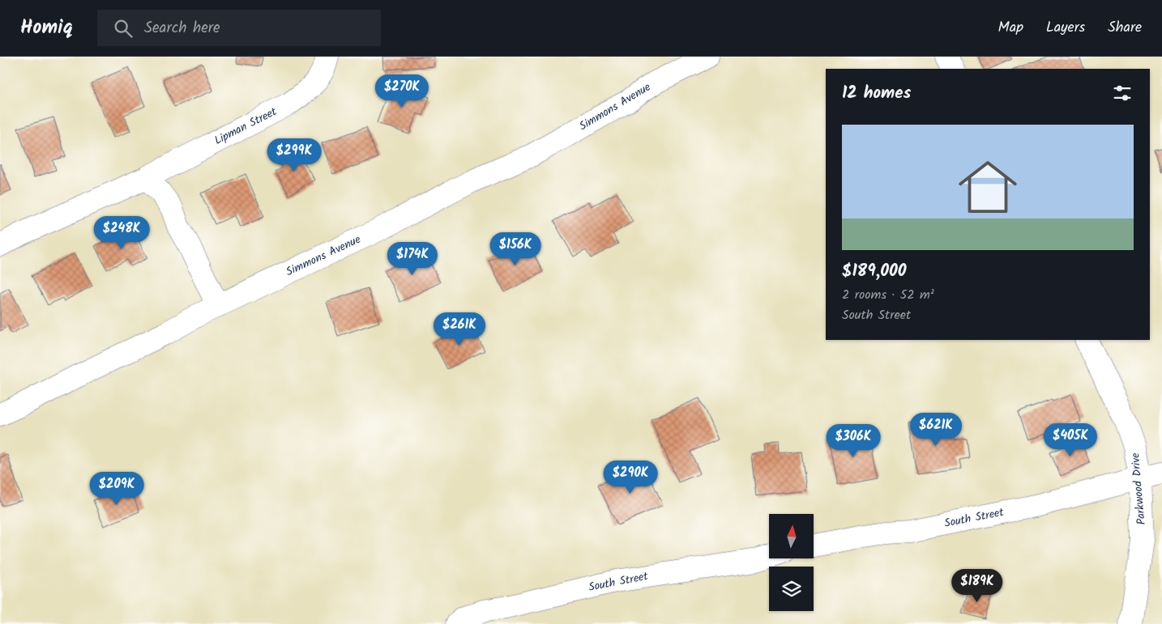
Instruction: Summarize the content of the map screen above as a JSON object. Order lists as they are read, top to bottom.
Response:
{
  "streets": {
    "street": [
      "Simmons Avenue",
      "Lipman Street",
      "Parkwood Drive",
      "South Street"
    ]
  },
  "crossings": [
    ["Parkwood Drive", "South Street"]
  ],
  "north": "top",
  "page": {
    "header": "Homiq",
    "search": "Search here",
    "nav": ["Map", "Layers", "Share"],
    "heading": "12 homes",
    "price": [
      "$270K",
      "$299K",
      "$248K",
      "$156K",
      "$174K",
      "$261K",
      "$621K",
      "$405K",
      "$306K",
      "$290K",
      "$209K",
      "$189K"
    ],
    "list": [
      {
        "name": "$189,000",
        "note": "2 rooms · 52 m² · South Street"
      }
    ]
  }
}
